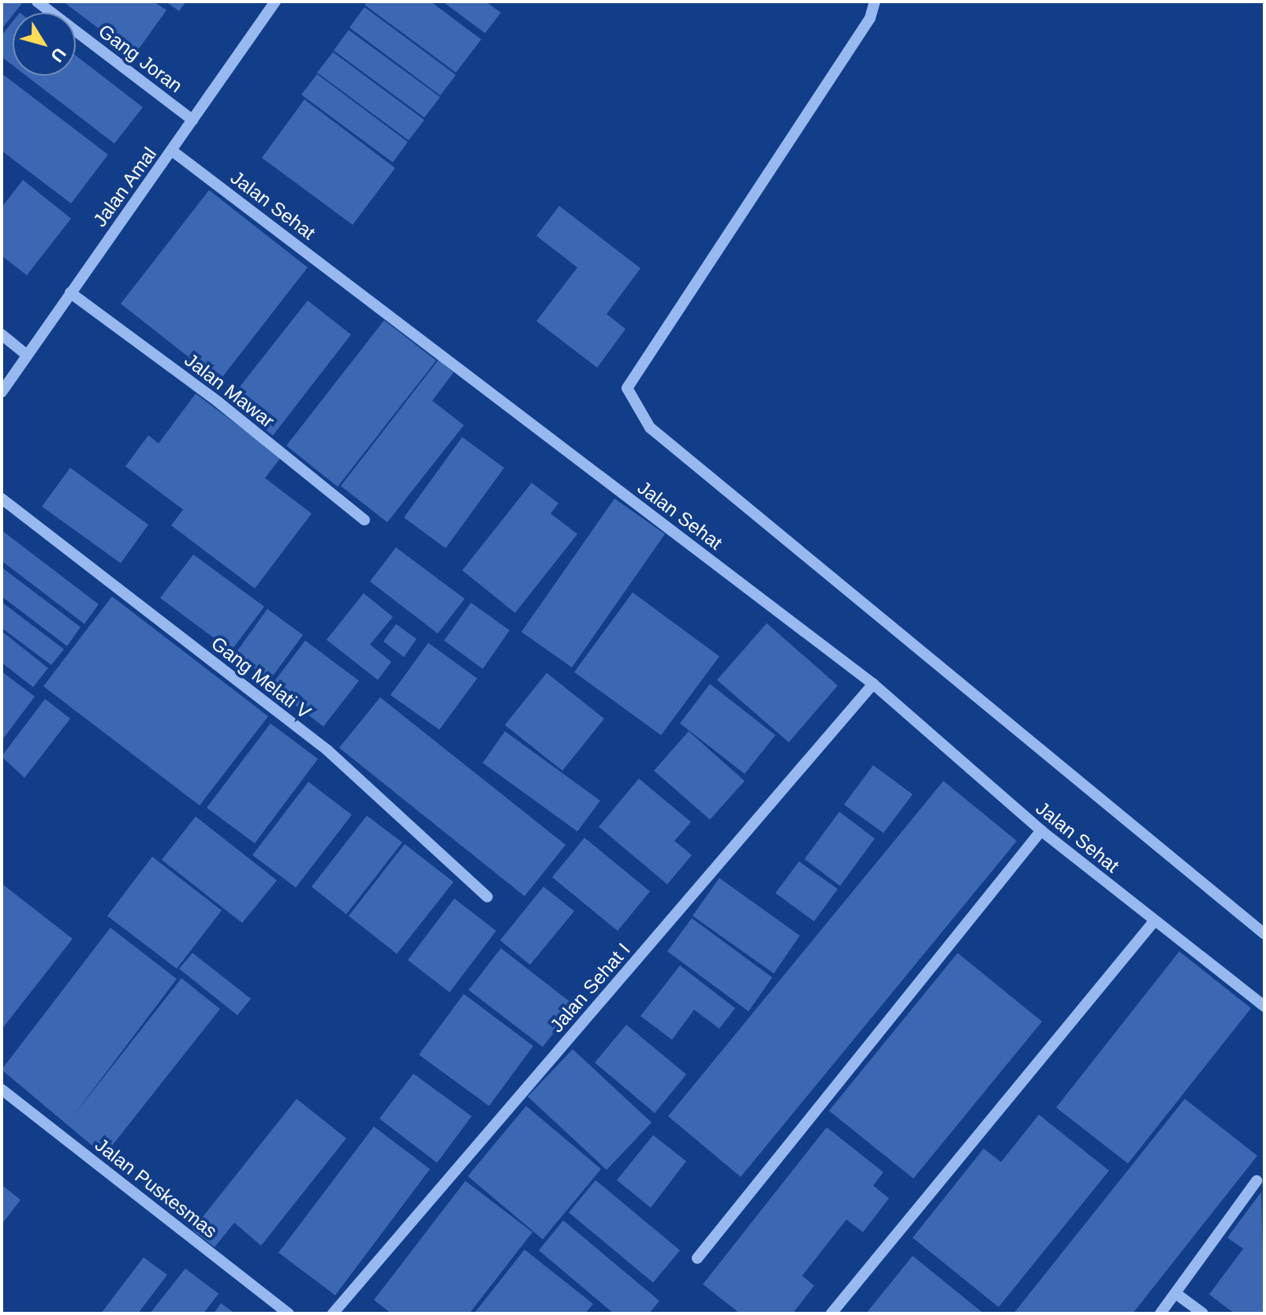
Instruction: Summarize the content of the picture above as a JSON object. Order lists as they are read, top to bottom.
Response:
{
  "streets": {
    "street": [
      "Gang Joran",
      "Jalan Amal",
      "Jalan Sehat",
      "Jalan Mawar",
      "Gang Melati V",
      "Jalan Sehat I",
      "Jalan Puskesmas"
    ]
  },
  "crossings": [
    ["Gang Joran", "Jalan Amal"],
    ["Jalan Amal", "Jalan Sehat"],
    ["Jalan Amal", "Jalan Mawar"],
    ["Jalan Sehat", "Jalan Sehat I"]
  ],
  "north": "bottom right"
}
